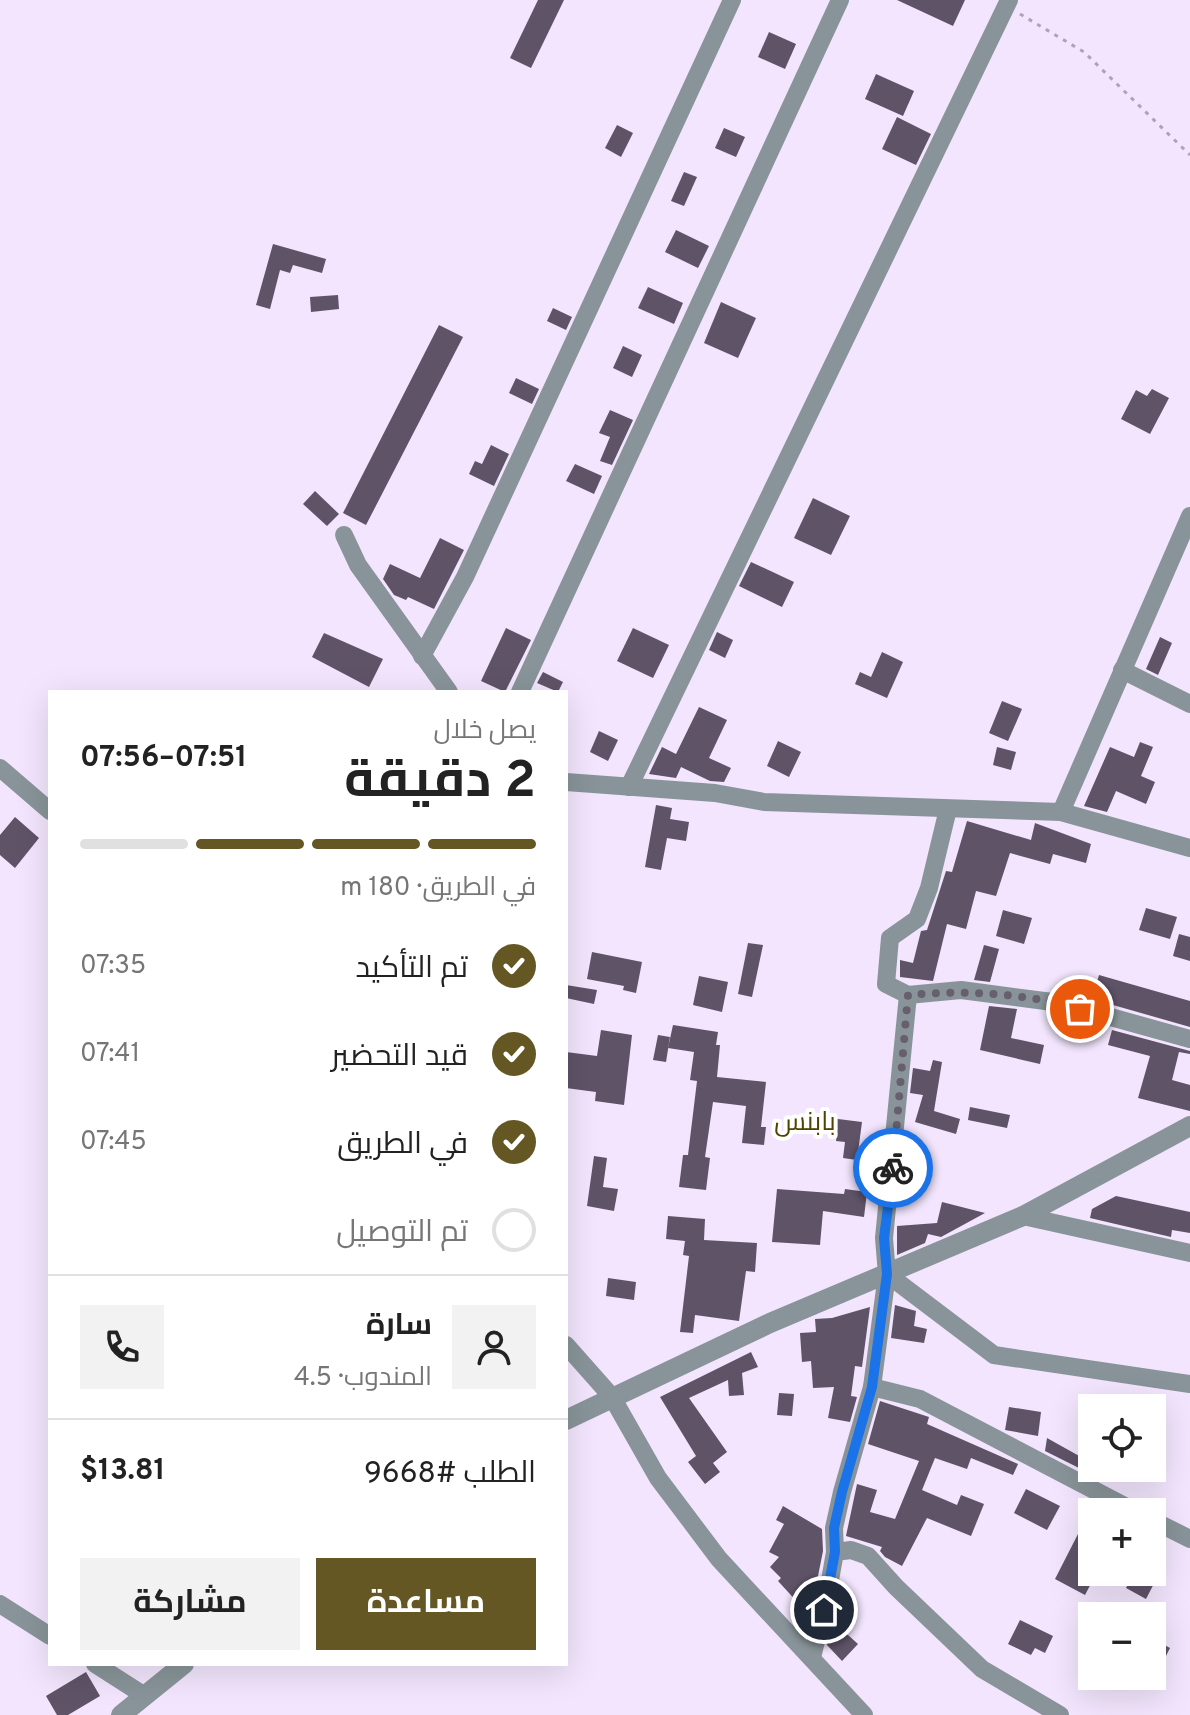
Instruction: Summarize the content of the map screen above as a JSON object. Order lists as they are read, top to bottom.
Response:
{
  "districts": ["بابنس"],
  "page": {
    "heading": ["2 دقيقة", "يصل خلال", "07:51–07:56"],
    "panel": [
      "سارة",
      "المندوب · 4.5",
      "الطلب #9668",
      "$13.81"
    ],
    "bar": "في الطريق · 180 m",
    "list": [
      ["تم التأكيد", "07:35"],
      ["قيد التحضير", "07:41"],
      ["في الطريق", "07:45"],
      "تم التوصيل"
    ],
    "map_buttons": ["+", "−"],
    "buttons": ["مساعدة", "مشاركة"]
  }
}
